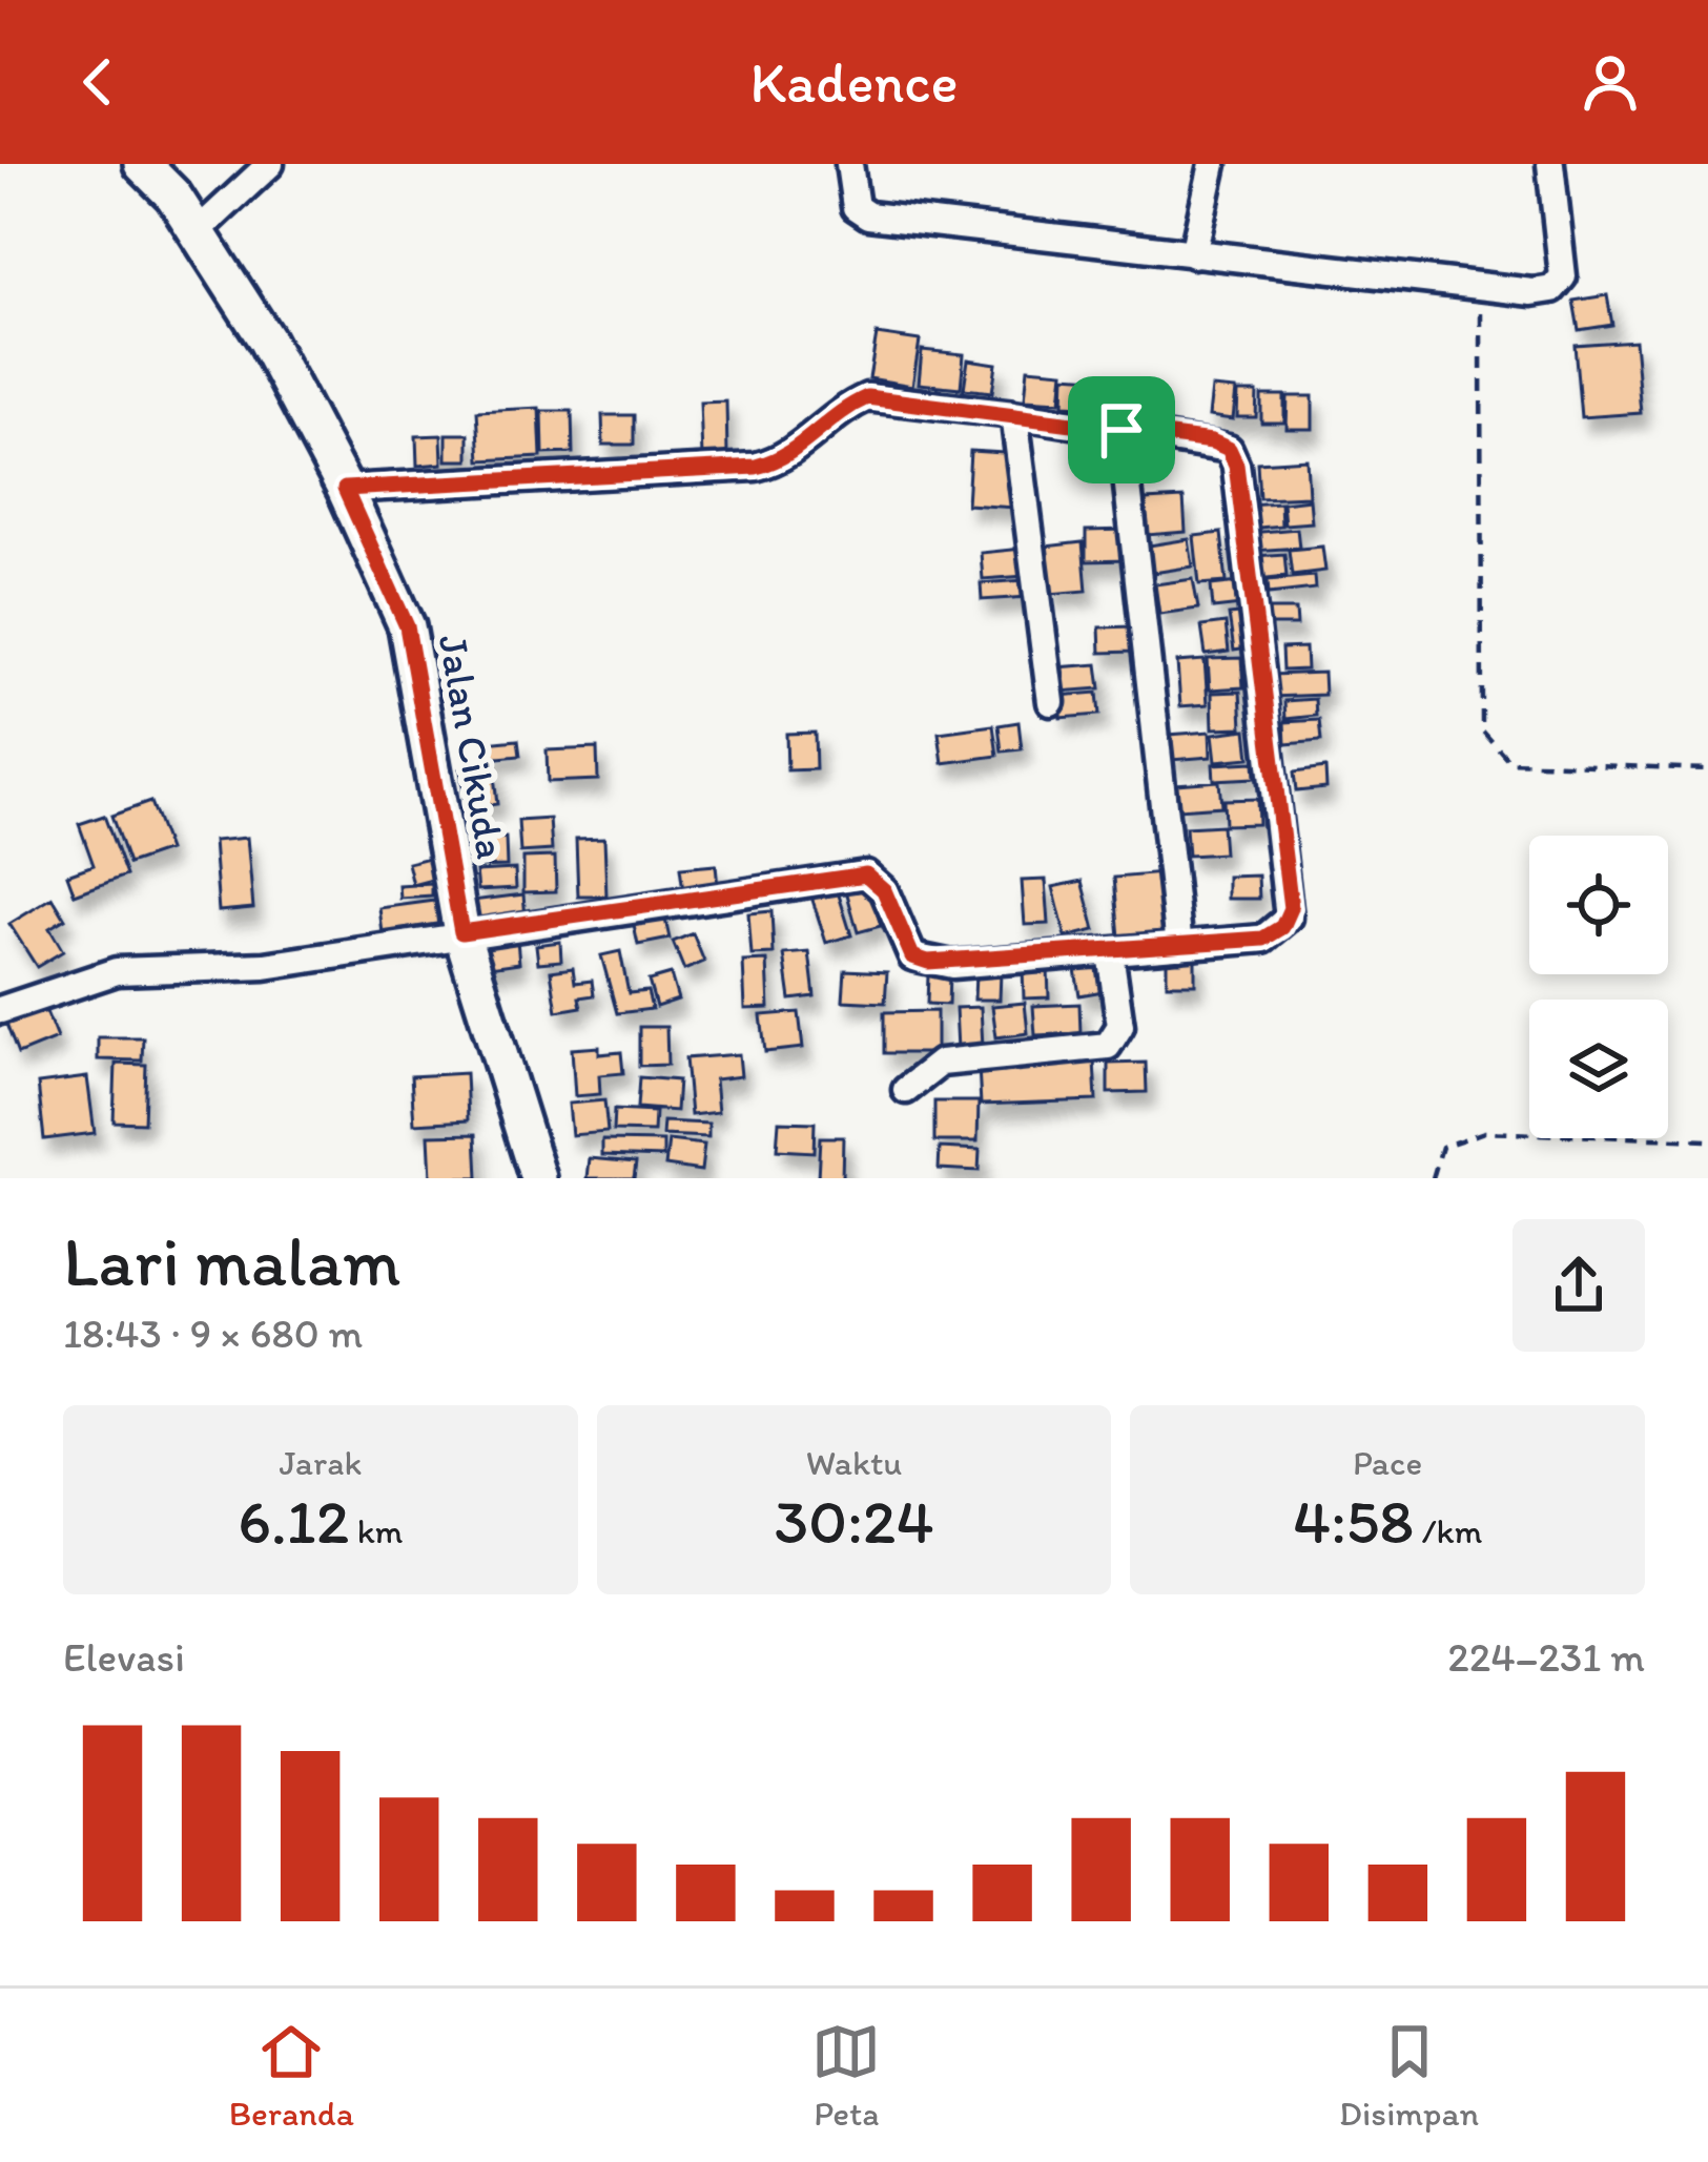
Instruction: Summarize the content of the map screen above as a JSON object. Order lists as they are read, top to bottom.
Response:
{
  "streets": {
    "street": ["Jalan Cikuda"]
  },
  "page": {
    "header": "Kadence",
    "heading": ["Lari malam", "18:43 · 9 × 680 m"],
    "stats": [
      ["Jarak", "6.12 km"],
      ["Waktu", "30:24"],
      ["Pace", "4:58 /km"]
    ],
    "chart": ["Elevasi", "224–231 m"],
    "tabs": ["Beranda", "Peta", "Disimpan"]
  }
}
